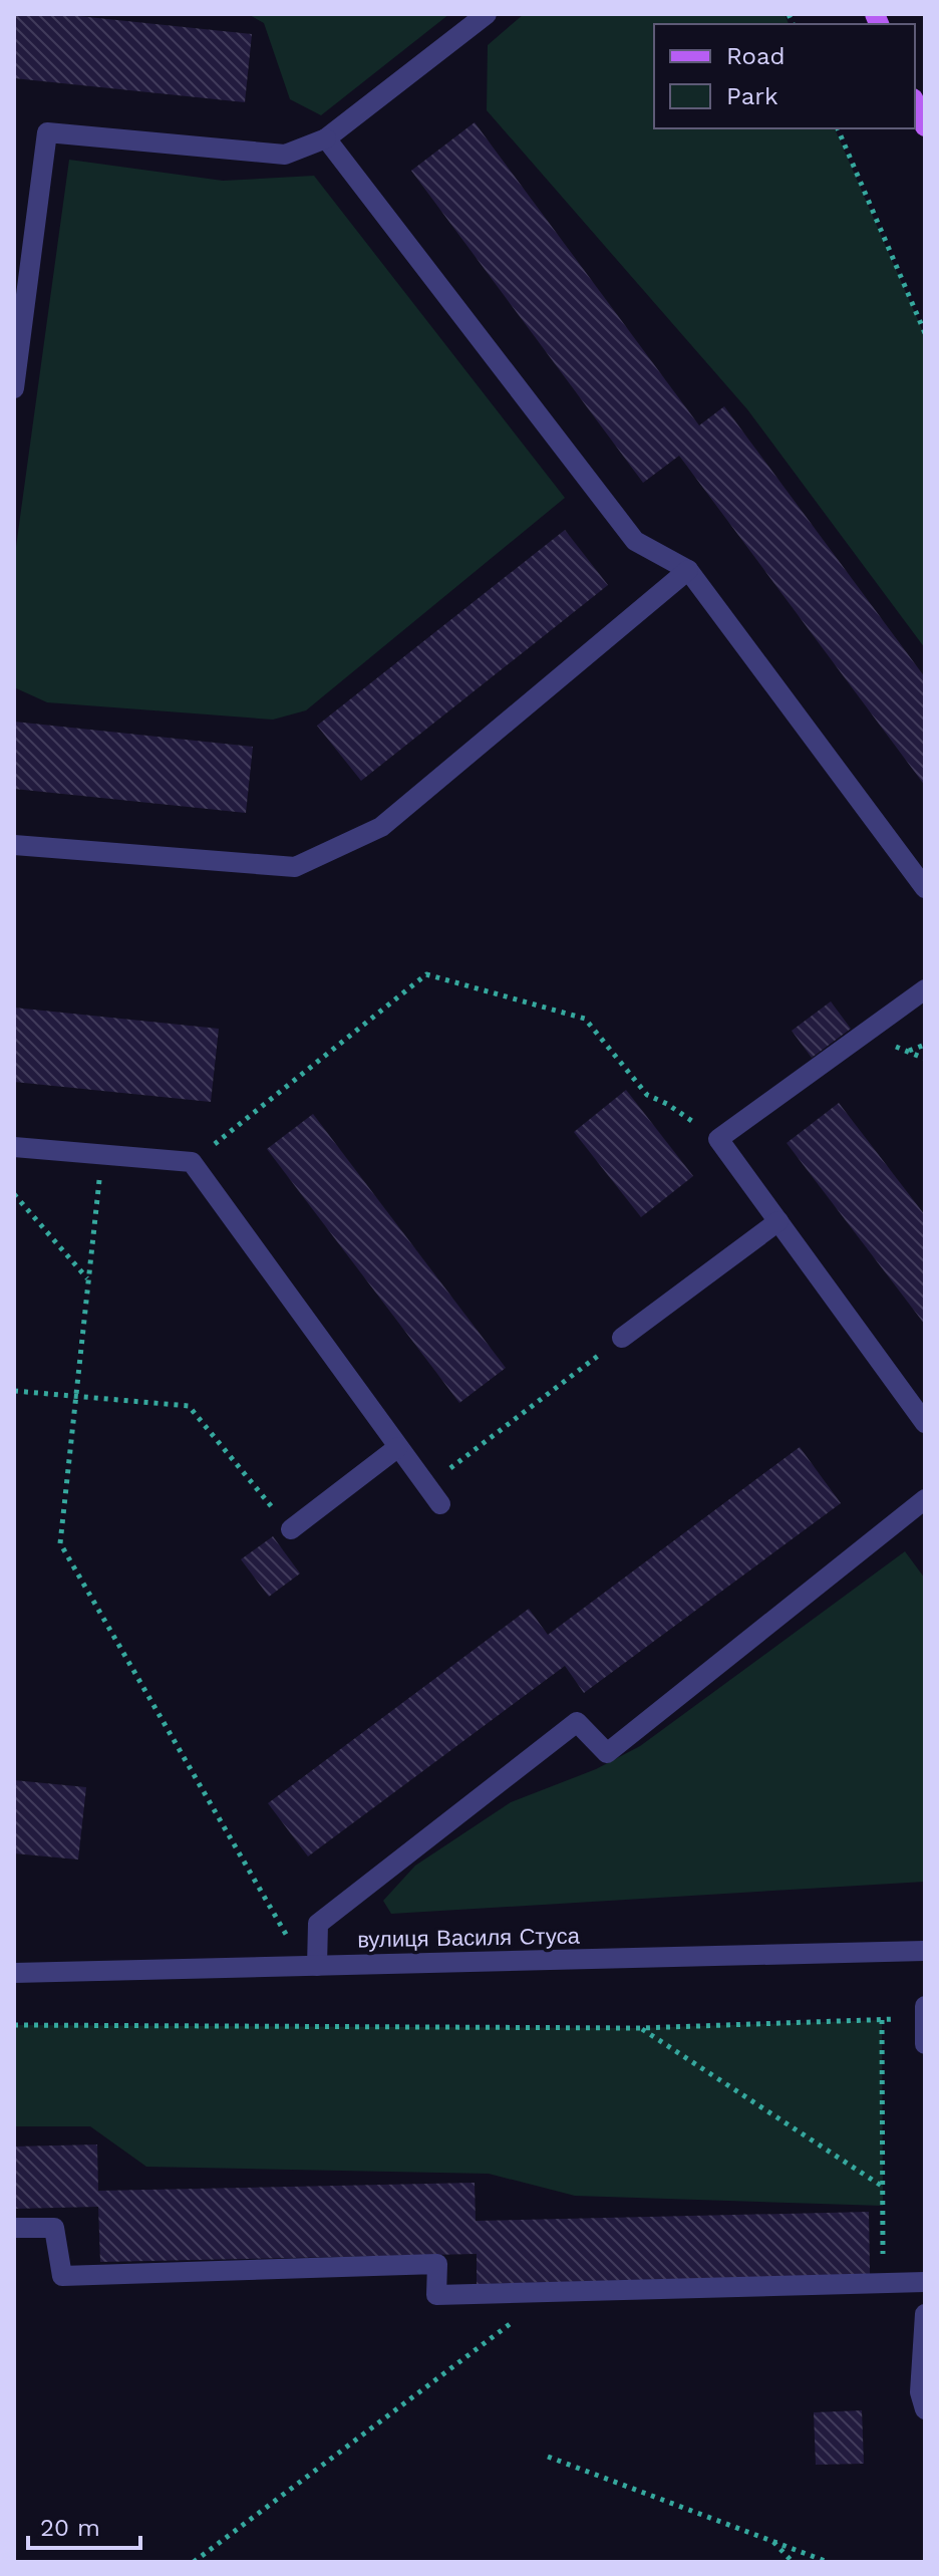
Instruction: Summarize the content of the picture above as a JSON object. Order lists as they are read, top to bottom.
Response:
{
  "streets": {
    "street": ["вулиця Василя Стуса"]
  },
  "legend": ["Road", "Park"],
  "scale_bar": "20 m"
}
